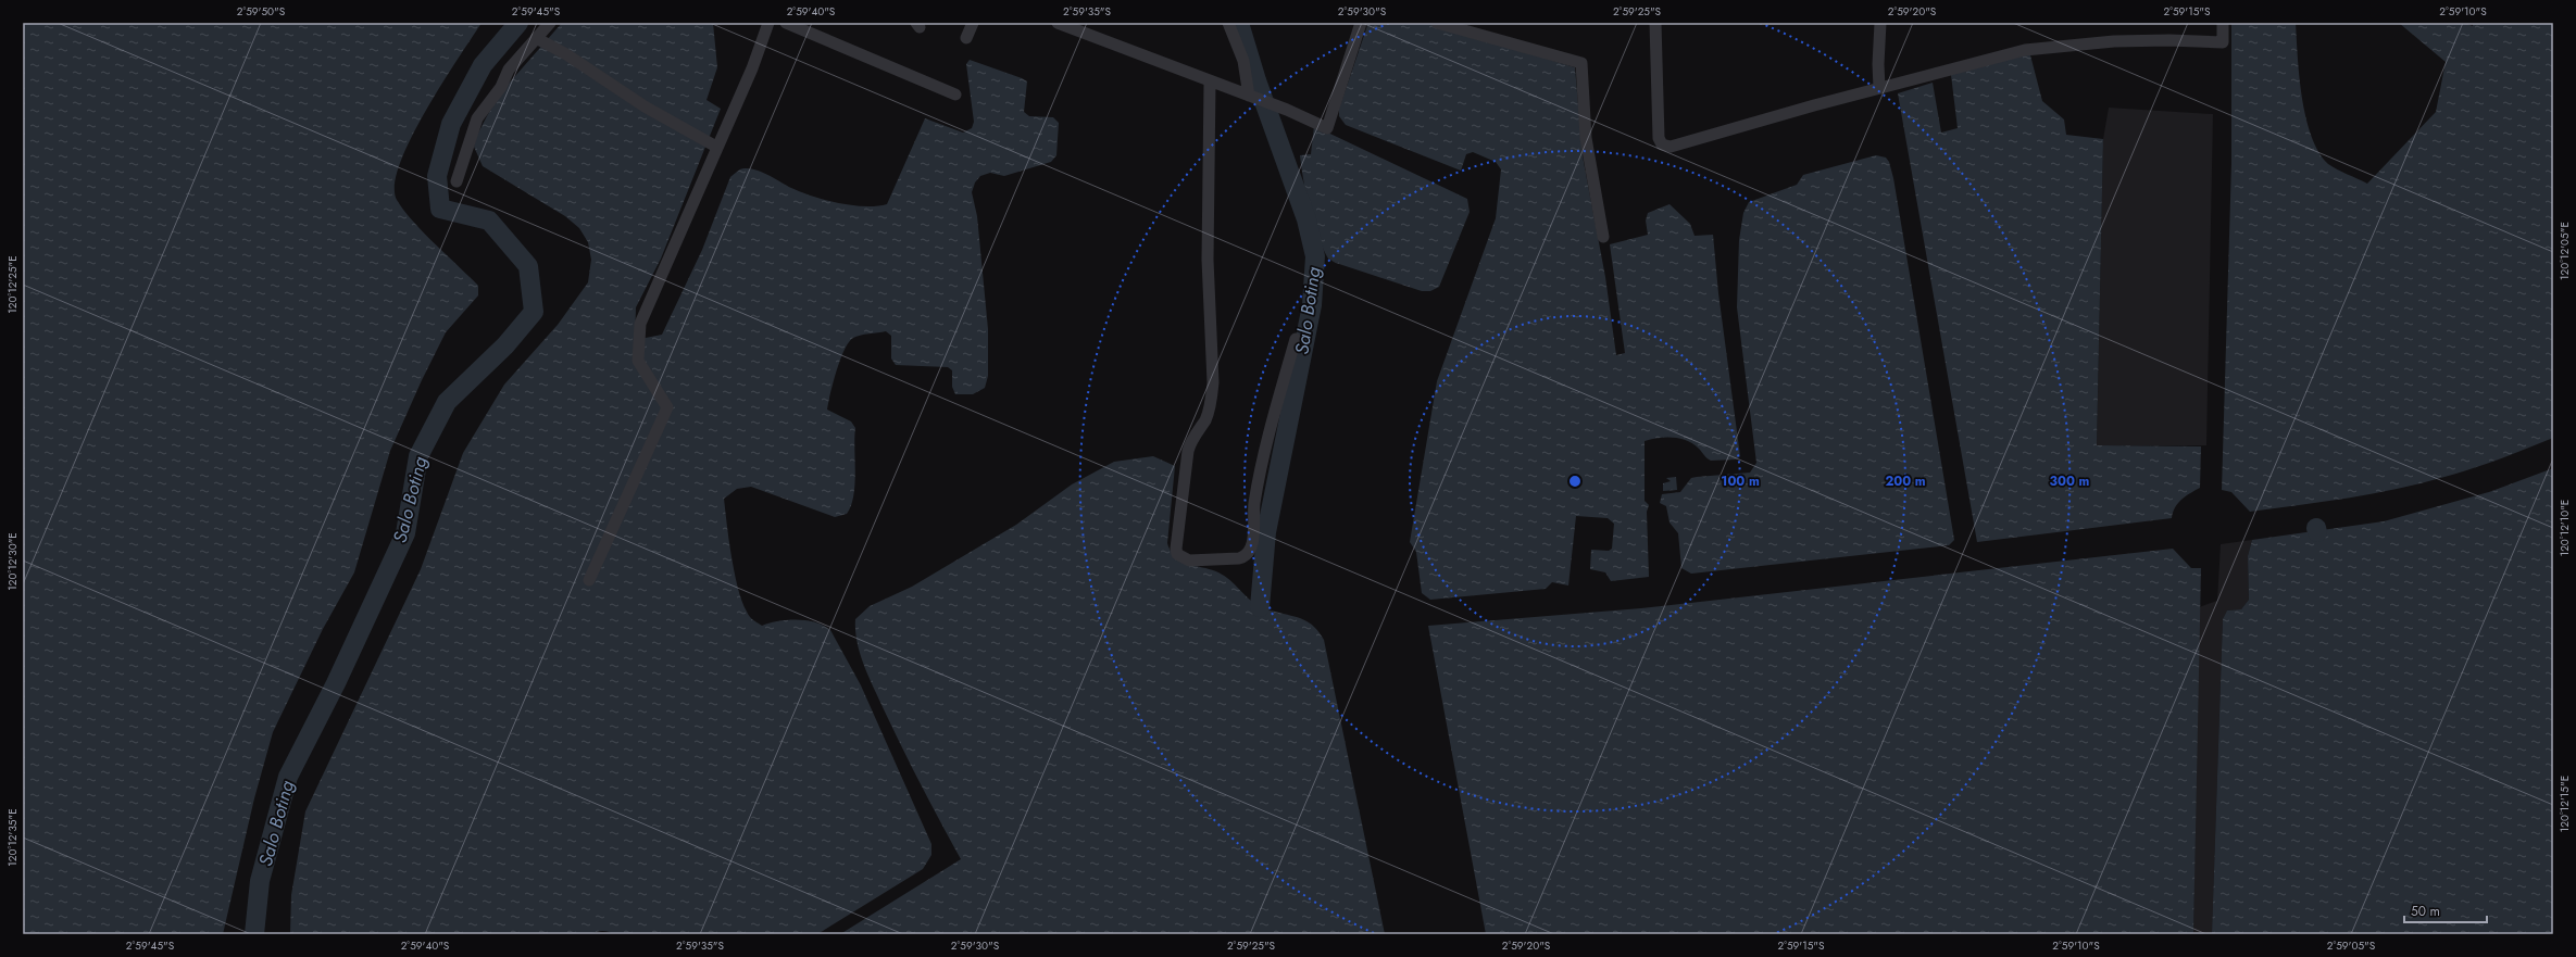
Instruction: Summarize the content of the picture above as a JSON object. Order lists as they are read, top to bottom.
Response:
{
  "water": ["Salo Boting"],
  "scale_bar": "50 m",
  "coordinates": [
    "2°59'50\"S",
    "2°59'45\"S",
    "2°59'40\"S",
    "2°59'35\"S",
    "2°59'30\"S",
    "2°59'25\"S",
    "2°59'20\"S",
    "2°59'15\"S",
    "2°59'10\"S",
    "120°12'05\"E",
    "120°12'25\"E",
    "120°12'10\"E",
    "120°12'30\"E",
    "120°12'15\"E",
    "120°12'35\"E",
    "2°59'05\"S"
  ],
  "rings": ["100 m", "200 m", "300 m"]
}
